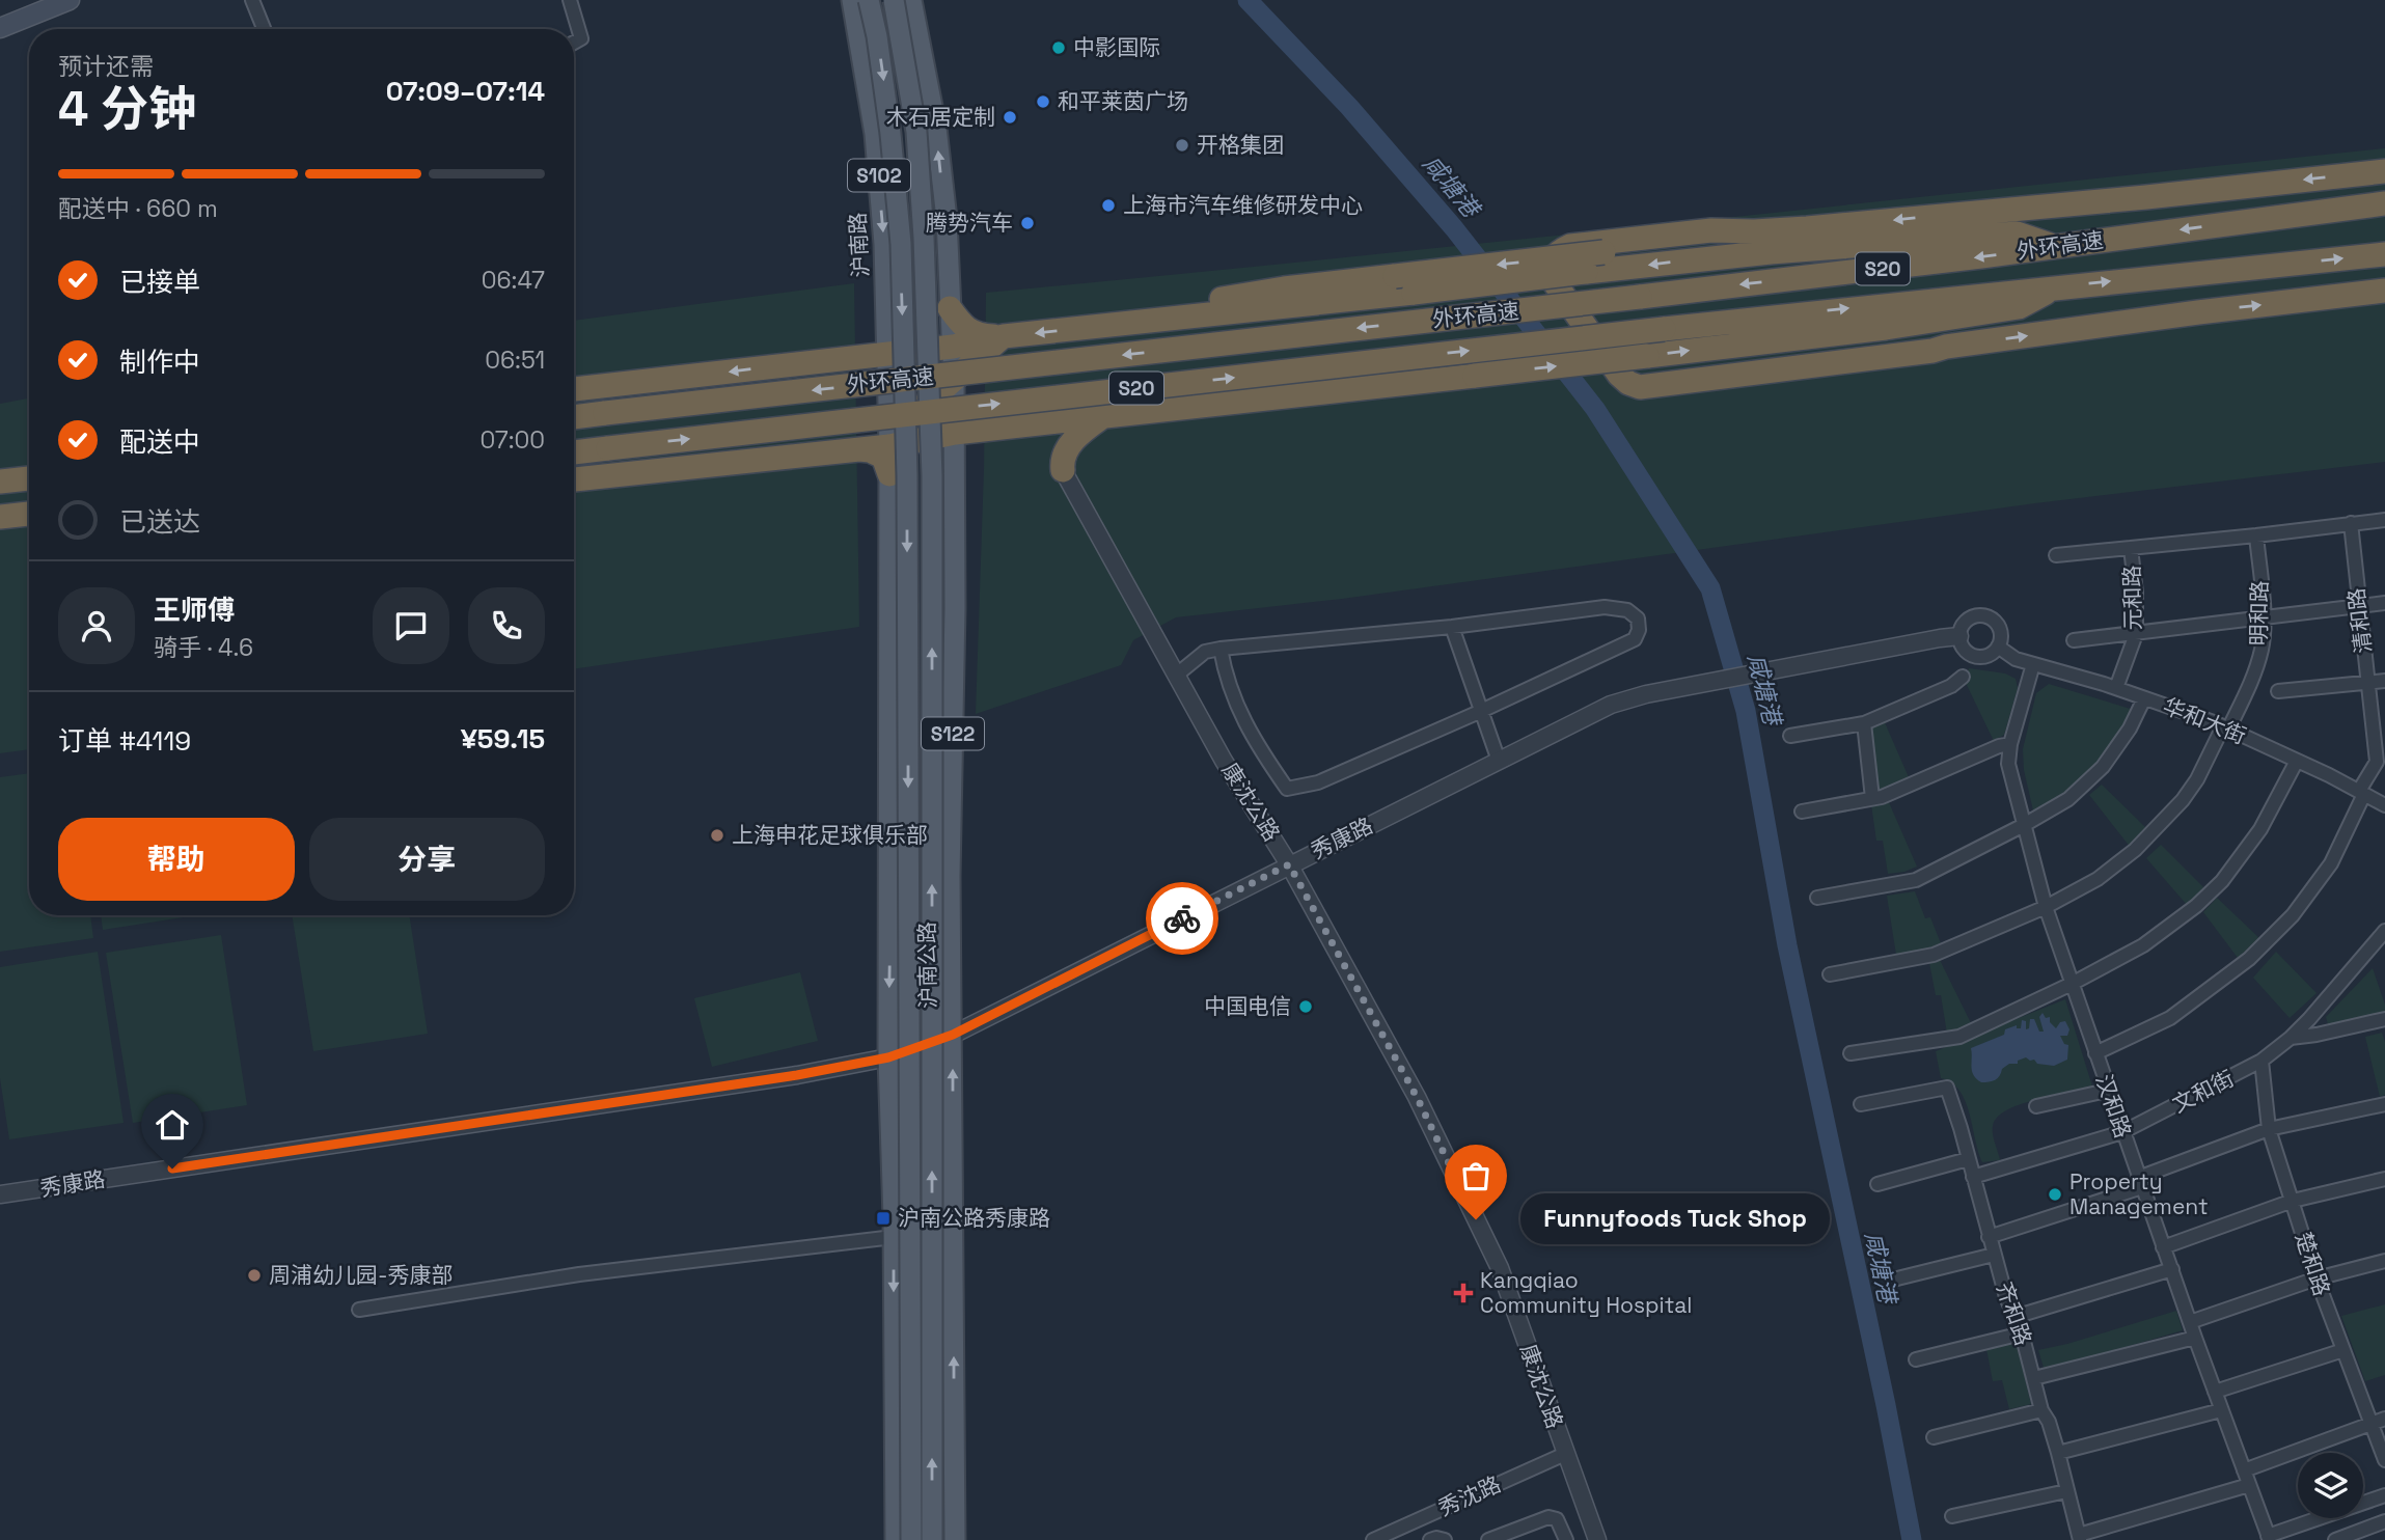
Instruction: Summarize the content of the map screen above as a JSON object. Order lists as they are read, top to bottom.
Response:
{
  "streets": {
    "highway": ["外环高速", "S20"],
    "main road": [
      "S102",
      "沪南路",
      "S122",
      "沪南公路"
    ],
    "street": [
      "元和路",
      "明和路",
      "清和路",
      "华和大街",
      "康沈公路",
      "秀康路",
      "文和街",
      "汉和路",
      "楚和路",
      "齐和路",
      "秀沈路"
    ]
  },
  "crossings": [
    ["S102", "沪南公路"],
    ["沪南路", "沪南公路"],
    ["元和路", "华和大街"],
    ["明和路", "华和大街"],
    ["明和路", "汉和路"],
    ["华和大街", "秀康路"],
    ["华和大街", "汉和路"],
    ["康沈公路", "秀康路"],
    ["康沈公路", "秀沈路"],
    ["秀康路", "沪南公路"],
    ["文和街", "汉和路"],
    ["文和街", "楚和路"],
    ["文和街", "齐和路"]
  ],
  "water": ["咸塘港"],
  "places": {
    "other": [
      "中影国际",
      "和平莱茵广场",
      "木石居定制",
      "开格集团",
      "上海市汽车维修研发中心",
      "腾势汽车",
      "上海申花足球俱乐部",
      "中国电信",
      "Property Management",
      "Funnyfoods Tuck Shop",
      "周浦幼儿园-秀康部"
    ],
    "transit": ["沪南公路秀康路"],
    "health": ["Kangqiao Community Hospital"]
  },
  "page": {
    "heading": ["4 分钟", "预计还需", "07:09–07:14"],
    "panel": [
      "王师傅",
      "骑手 · 4.6",
      "订单 #4119",
      "¥59.15"
    ],
    "bar": "配送中 · 660 m",
    "list": [
      ["已接单", "06:47"],
      ["制作中", "06:51"],
      ["配送中", "07:00"],
      "已送达"
    ],
    "buttons": ["帮助", "分享"],
    "bubble": "Funnyfoods Tuck Shop"
  }
}
